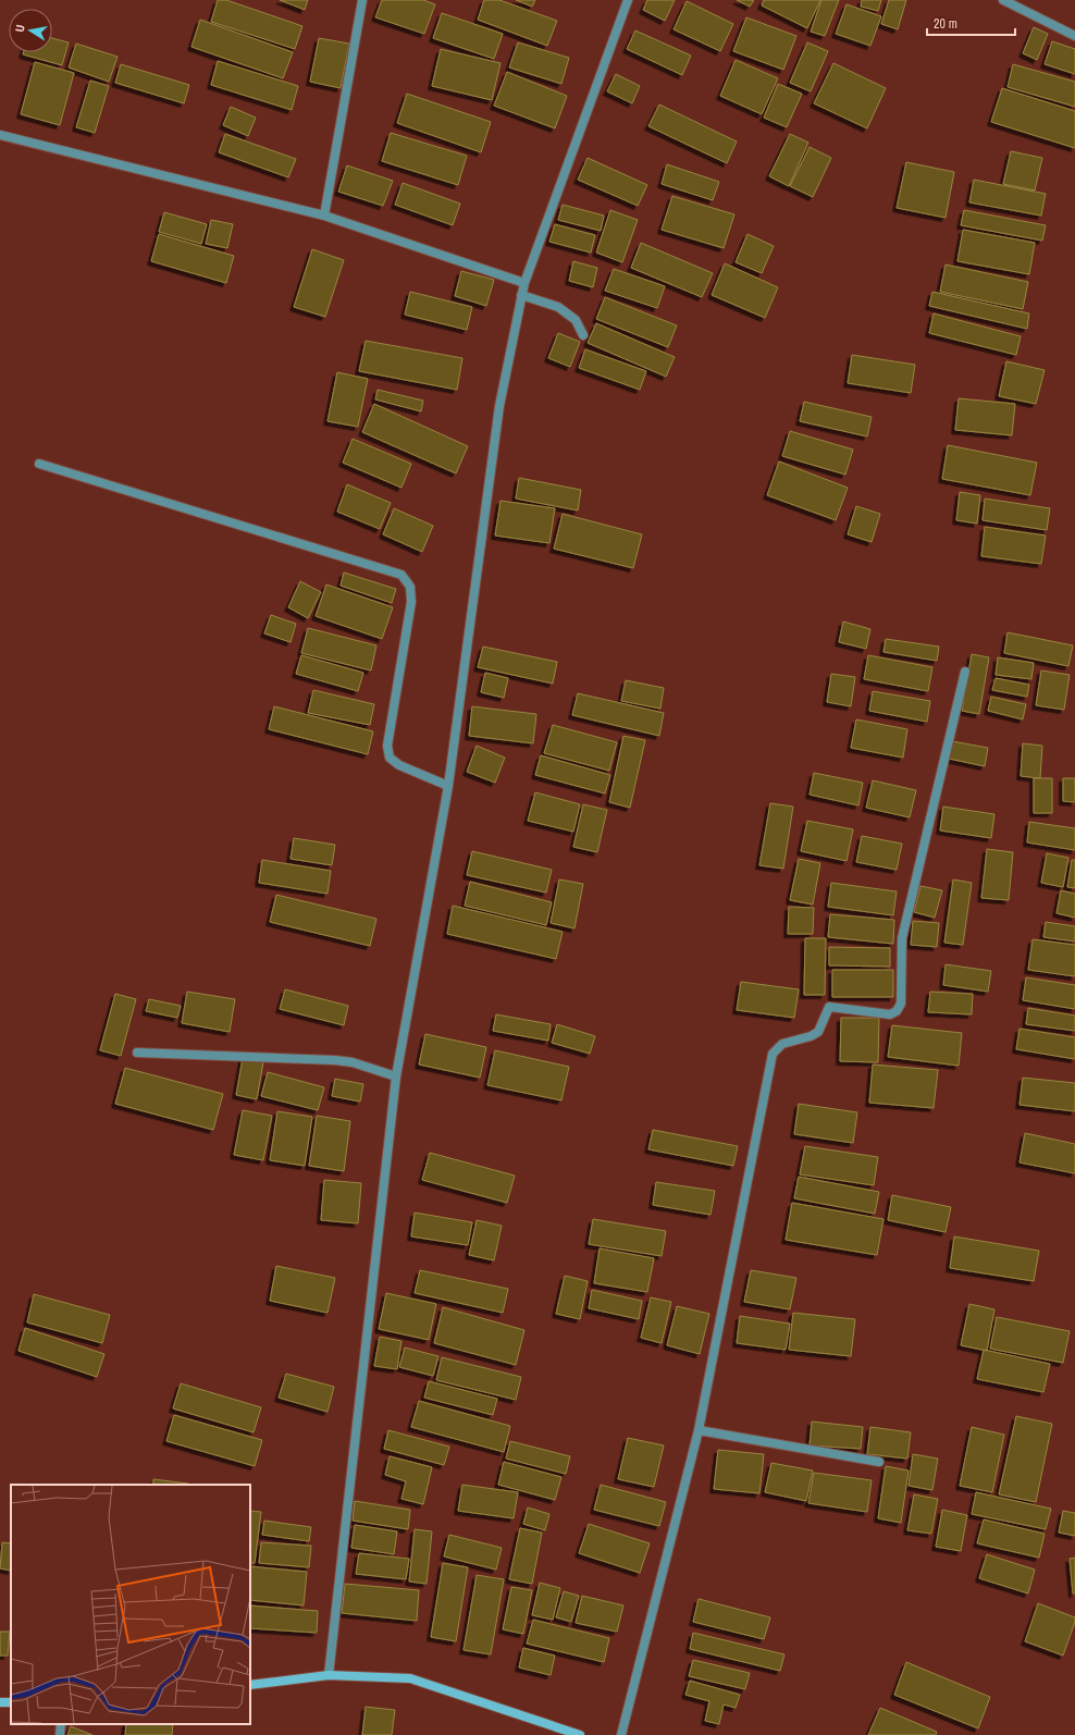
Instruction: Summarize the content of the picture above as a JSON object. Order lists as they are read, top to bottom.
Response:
{
  "scale_bar": "20 m",
  "north": "left"
}
